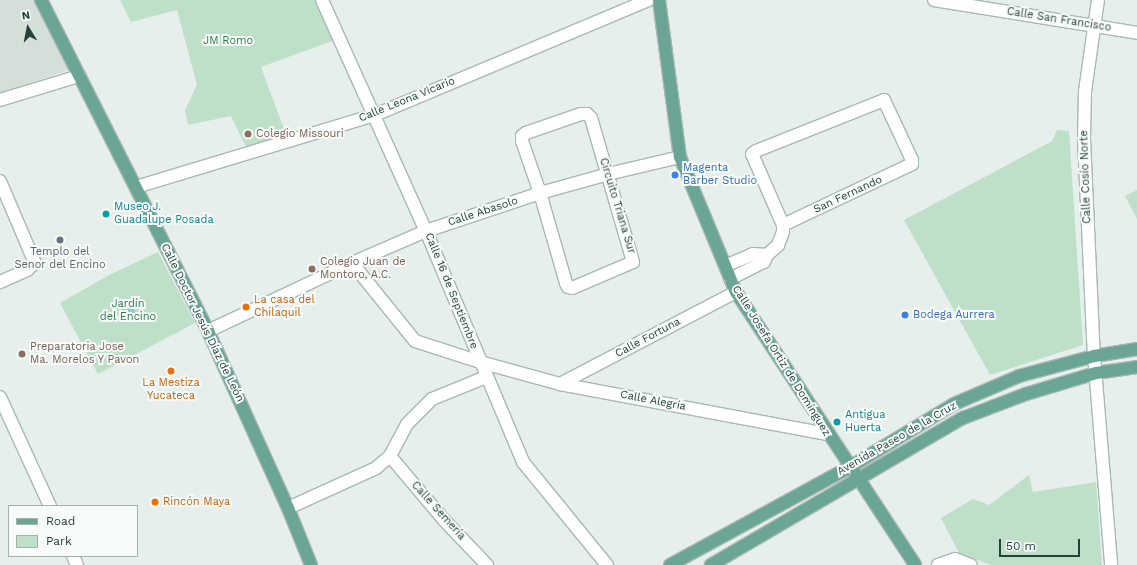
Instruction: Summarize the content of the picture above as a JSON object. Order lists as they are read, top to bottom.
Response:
{
  "streets": {
    "main road": ["Calle Doctor Jesús Díaz de León", "Calle Josefa Ortiz de Domínguez", "Avenida Paseo de la Cruz"],
    "street": [
      "Calle San Francisco",
      "Calle Leona Vicario",
      "Calle Cosío Norte",
      "San Fernando",
      "Circuito Triana Sur",
      "Calle Abasolo",
      "Calle 16 de Septiembre",
      "Calle Fortuna",
      "Calle Alegría",
      "Calle Semería"
    ]
  },
  "crossings": [
    ["Calle San Francisco", "Calle Cosío Norte"],
    ["Calle Leona Vicario", "Calle 16 de Septiembre"],
    ["Calle Leona Vicario", "Calle Doctor Jesús Díaz de León"],
    ["Calle Cosío Norte", "Avenida Paseo de la Cruz"],
    ["Circuito Triana Sur", "Calle Abasolo"],
    ["Calle Abasolo", "Calle 16 de Septiembre"],
    ["Calle Abasolo", "Calle Doctor Jesús Díaz de León"],
    ["Calle Abasolo", "Calle Josefa Ortiz de Domínguez"],
    ["Calle Abasolo", "Calle Alegría"],
    ["Calle 16 de Septiembre", "Calle Alegría"],
    ["Calle Fortuna", "Calle Josefa Ortiz de Domínguez"],
    ["Calle Fortuna", "Calle Alegría"],
    ["Calle Josefa Ortiz de Domínguez", "Calle Alegría"],
    ["Calle Josefa Ortiz de Domínguez", "Avenida Paseo de la Cruz"]
  ],
  "parks": ["JM Romo", "Jardín del Encino"],
  "places": [
    "Colegio Missouri",
    "Magenta Barber Studio",
    "Museo J. Guadalupe Posada",
    "Templo del Senor del Encino",
    "Colegio Juan de Montoro, A.C.",
    "La casa del Chilaquil",
    "Bodega Aurrera",
    "Preparatoria Jose Ma. Morelos Y Pavon",
    "La Mestiza Yucateca",
    "Antigua Huerta",
    "Rincón Maya"
  ],
  "legend": ["Road", "Park"],
  "scale_bar": "50 m",
  "north": "top"
}
